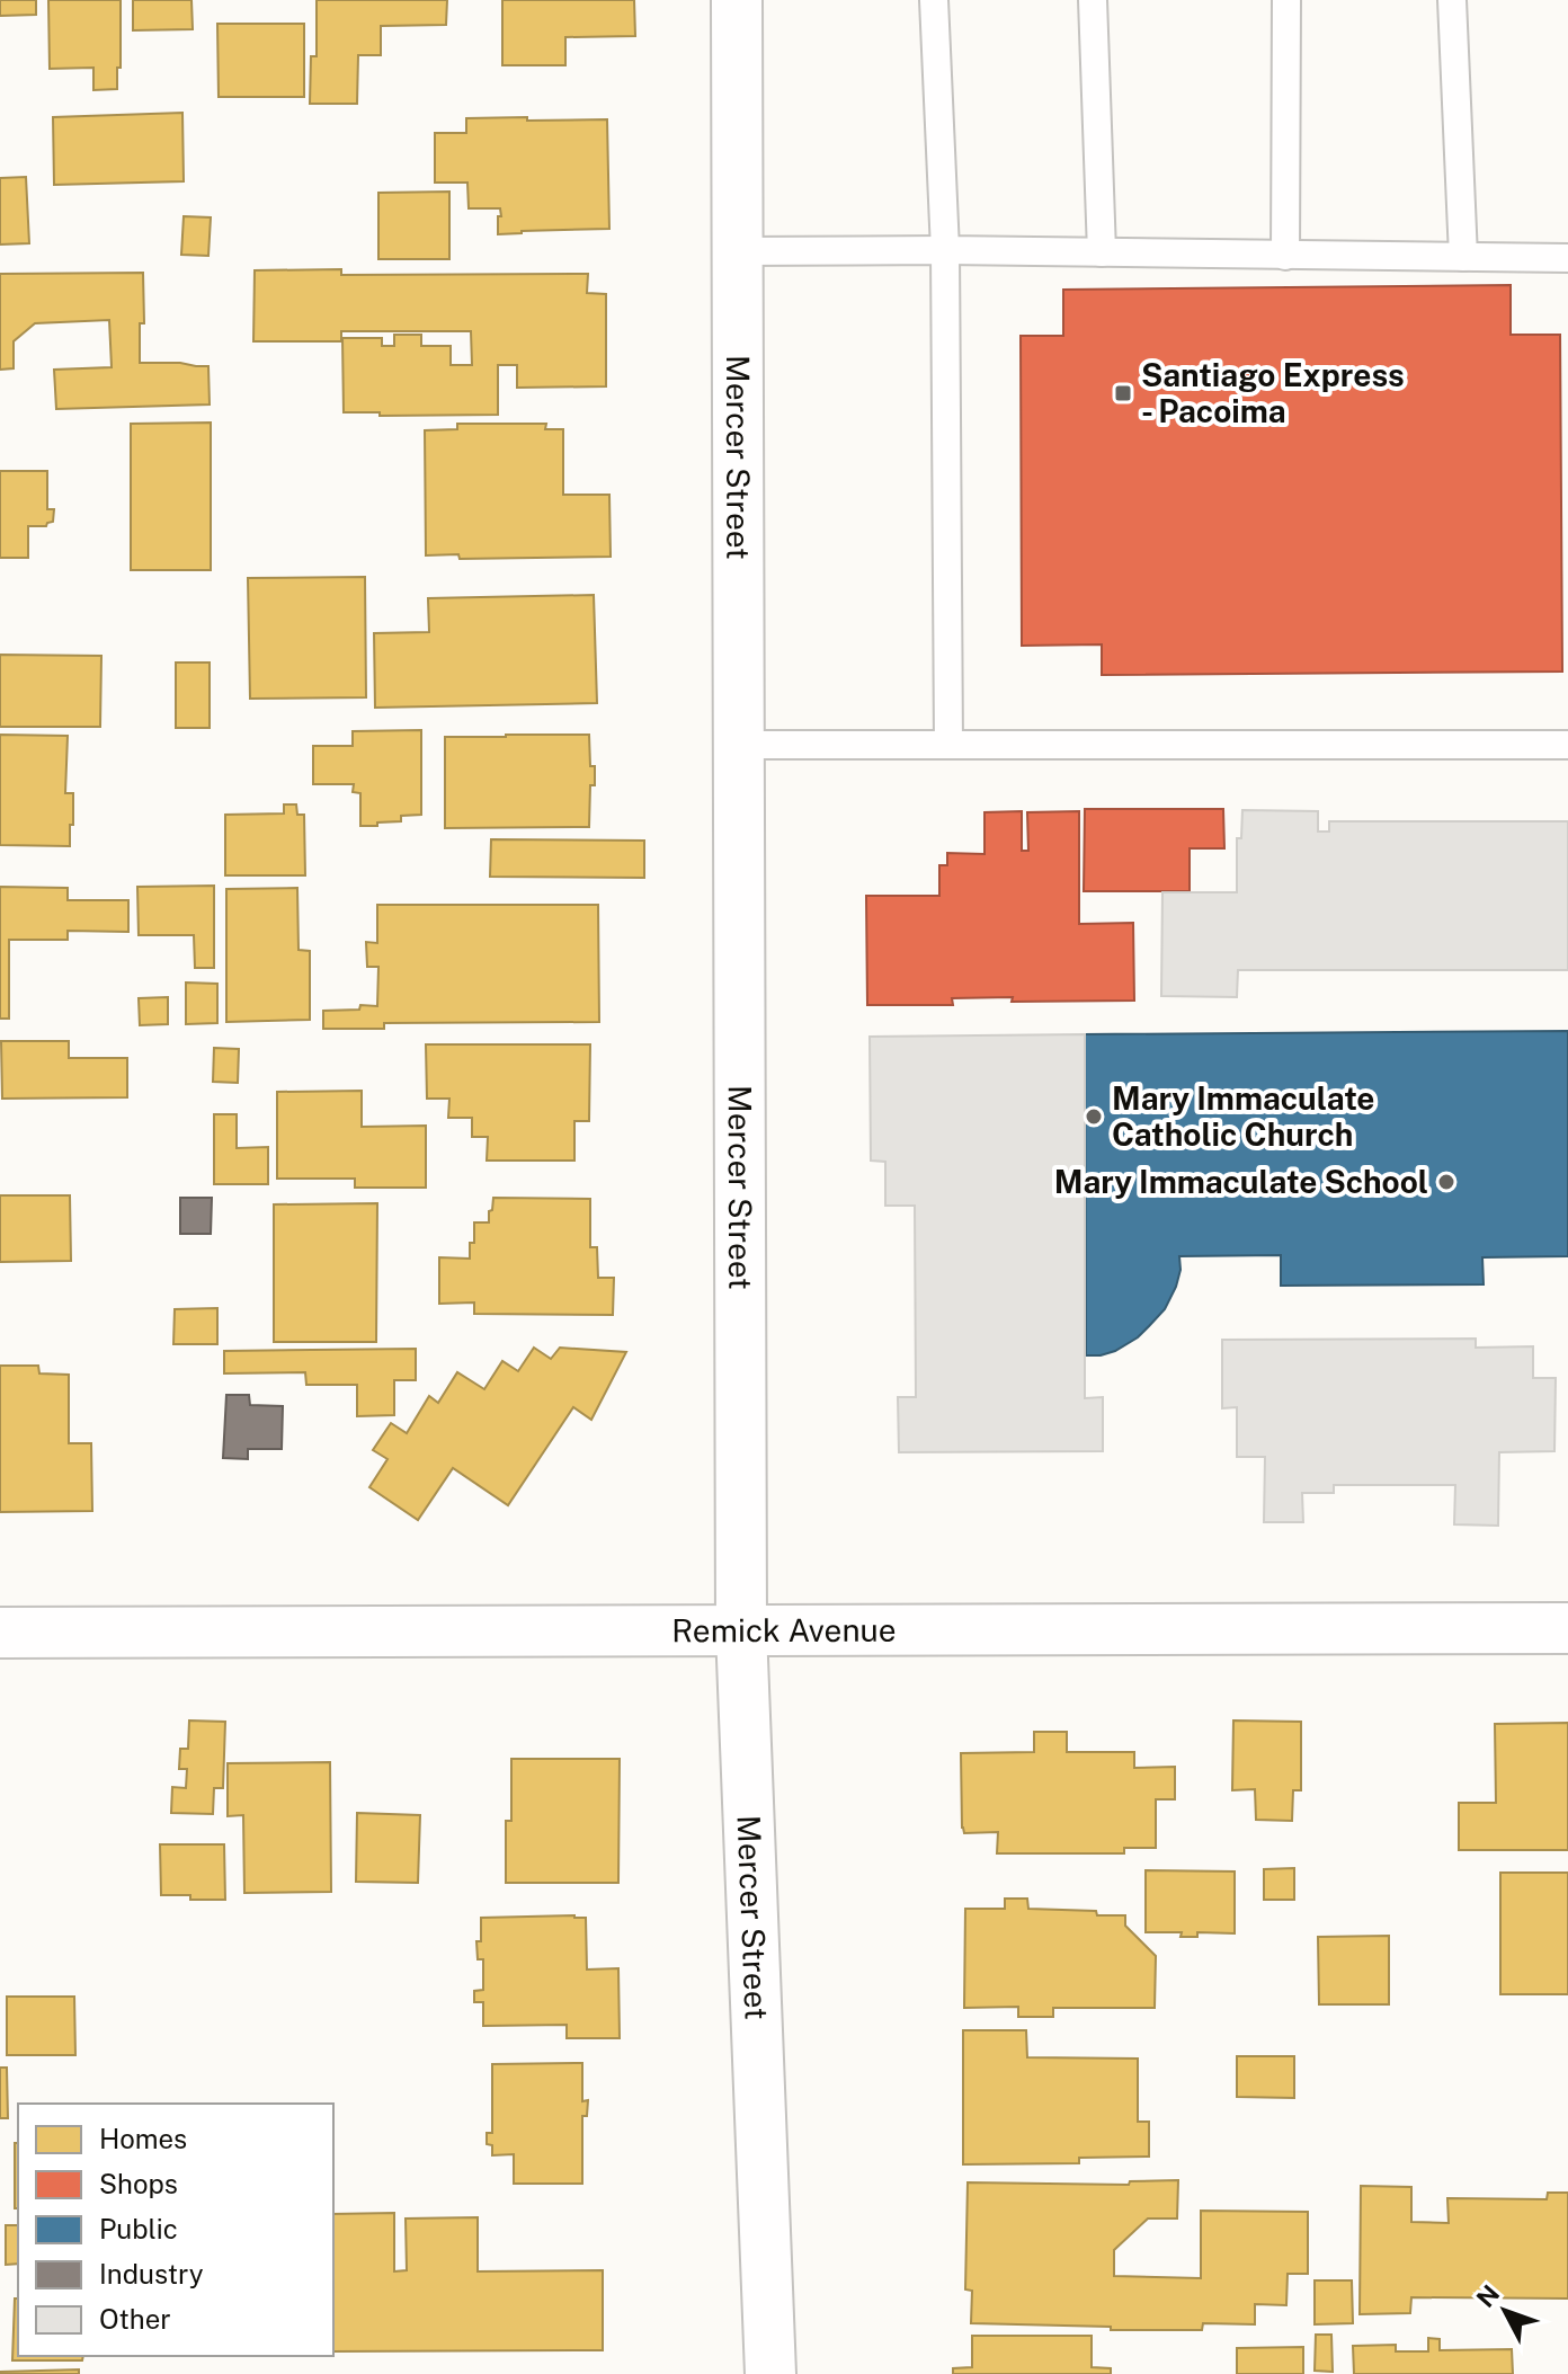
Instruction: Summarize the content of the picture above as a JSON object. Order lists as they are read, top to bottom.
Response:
{
  "streets": {
    "street": ["Mercer Street", "Remick Avenue"]
  },
  "crossings": [
    ["Mercer Street", "Remick Avenue"]
  ],
  "places": {
    "transit": ["Santiago Express - Pacoima"],
    "other": ["Mary Immaculate Catholic Church", "Mary Immaculate School"]
  },
  "legend": [
    "Homes",
    "Shops",
    "Public",
    "Industry",
    "Other"
  ],
  "north": "top left"
}
